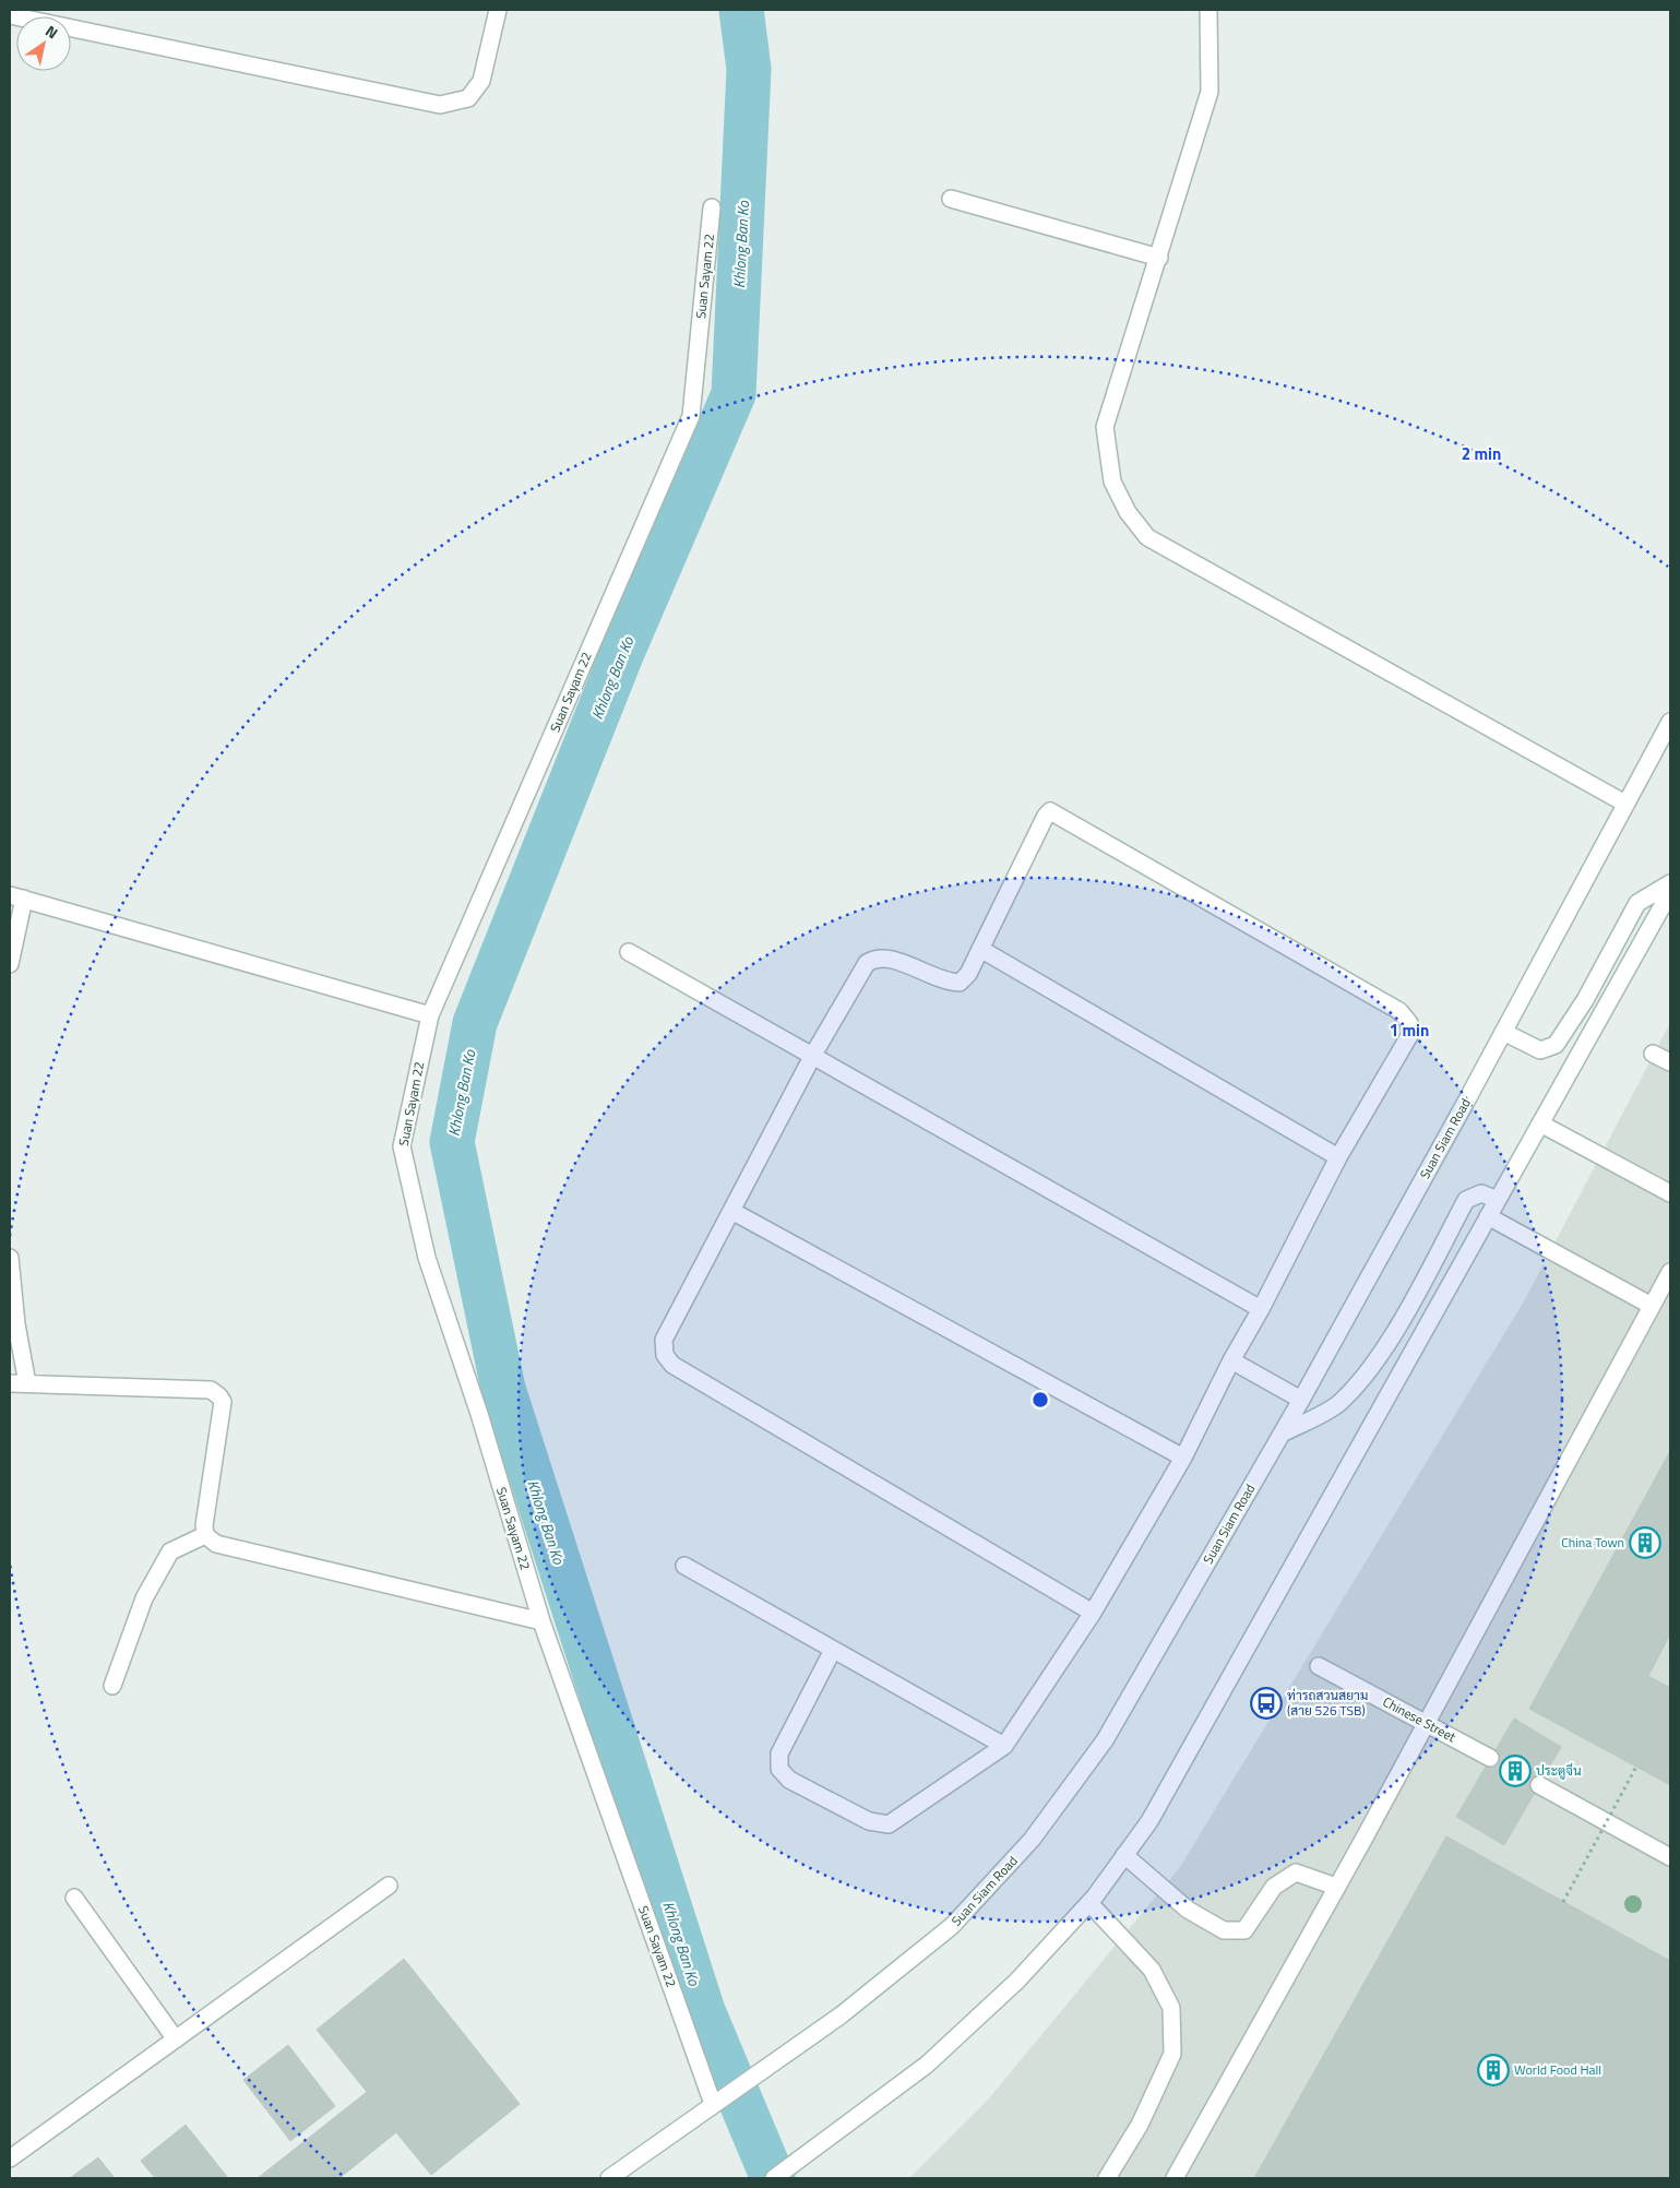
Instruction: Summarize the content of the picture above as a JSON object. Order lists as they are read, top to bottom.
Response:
{
  "streets": {
    "street": ["Suan Sayam 22", "Suan Siam Road", "Chinese Street"]
  },
  "crossings": [
    ["Suan Sayam 22", "Suan Siam Road"]
  ],
  "water": ["Khlong Ban Ko"],
  "places": {
    "building": ["China Town", "ประตูจีน", "World Food Hall"],
    "bus stop": ["ท่ารถสวนสยาม (สาย 526 TSB)"]
  },
  "north": "top right",
  "rings": ["2 min", "1 min"]
}
